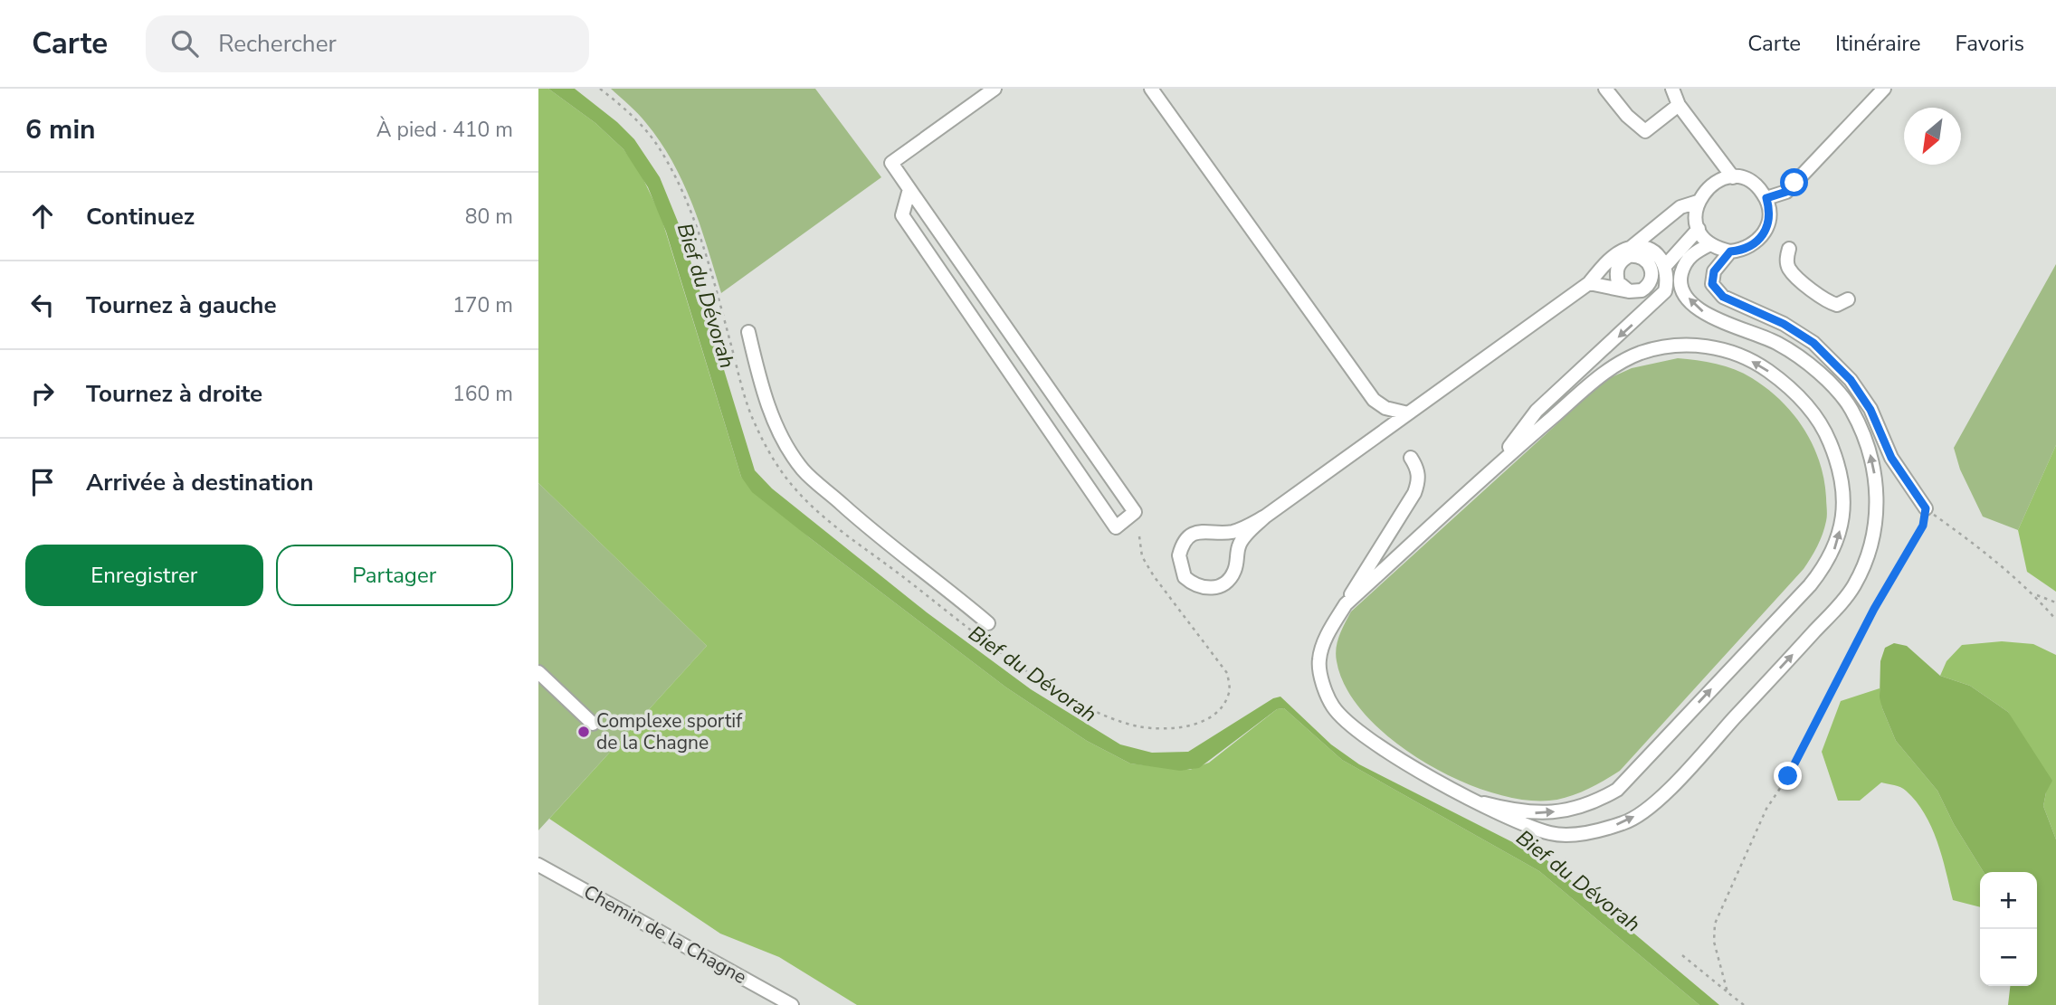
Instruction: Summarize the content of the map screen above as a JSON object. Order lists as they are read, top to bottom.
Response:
{
  "streets": {
    "street": ["Chemin de la Chagne"]
  },
  "water": ["Bief du Dévorah"],
  "places": ["Complexe sportif de la Chagne"],
  "north": "bottom left",
  "page": {
    "header": "Carte",
    "search": "Rechercher",
    "nav": ["Carte", "Itinéraire", "Favoris"],
    "heading": ["6 min", "À pied · 410 m"],
    "list": [
      ["Continuez", "80 m"],
      ["Tournez à gauche", "170 m"],
      ["Tournez à droite", "160 m"],
      "Arrivée à destination"
    ],
    "buttons": ["Enregistrer", "Partager"],
    "map_buttons": ["+", "−"]
  }
}
